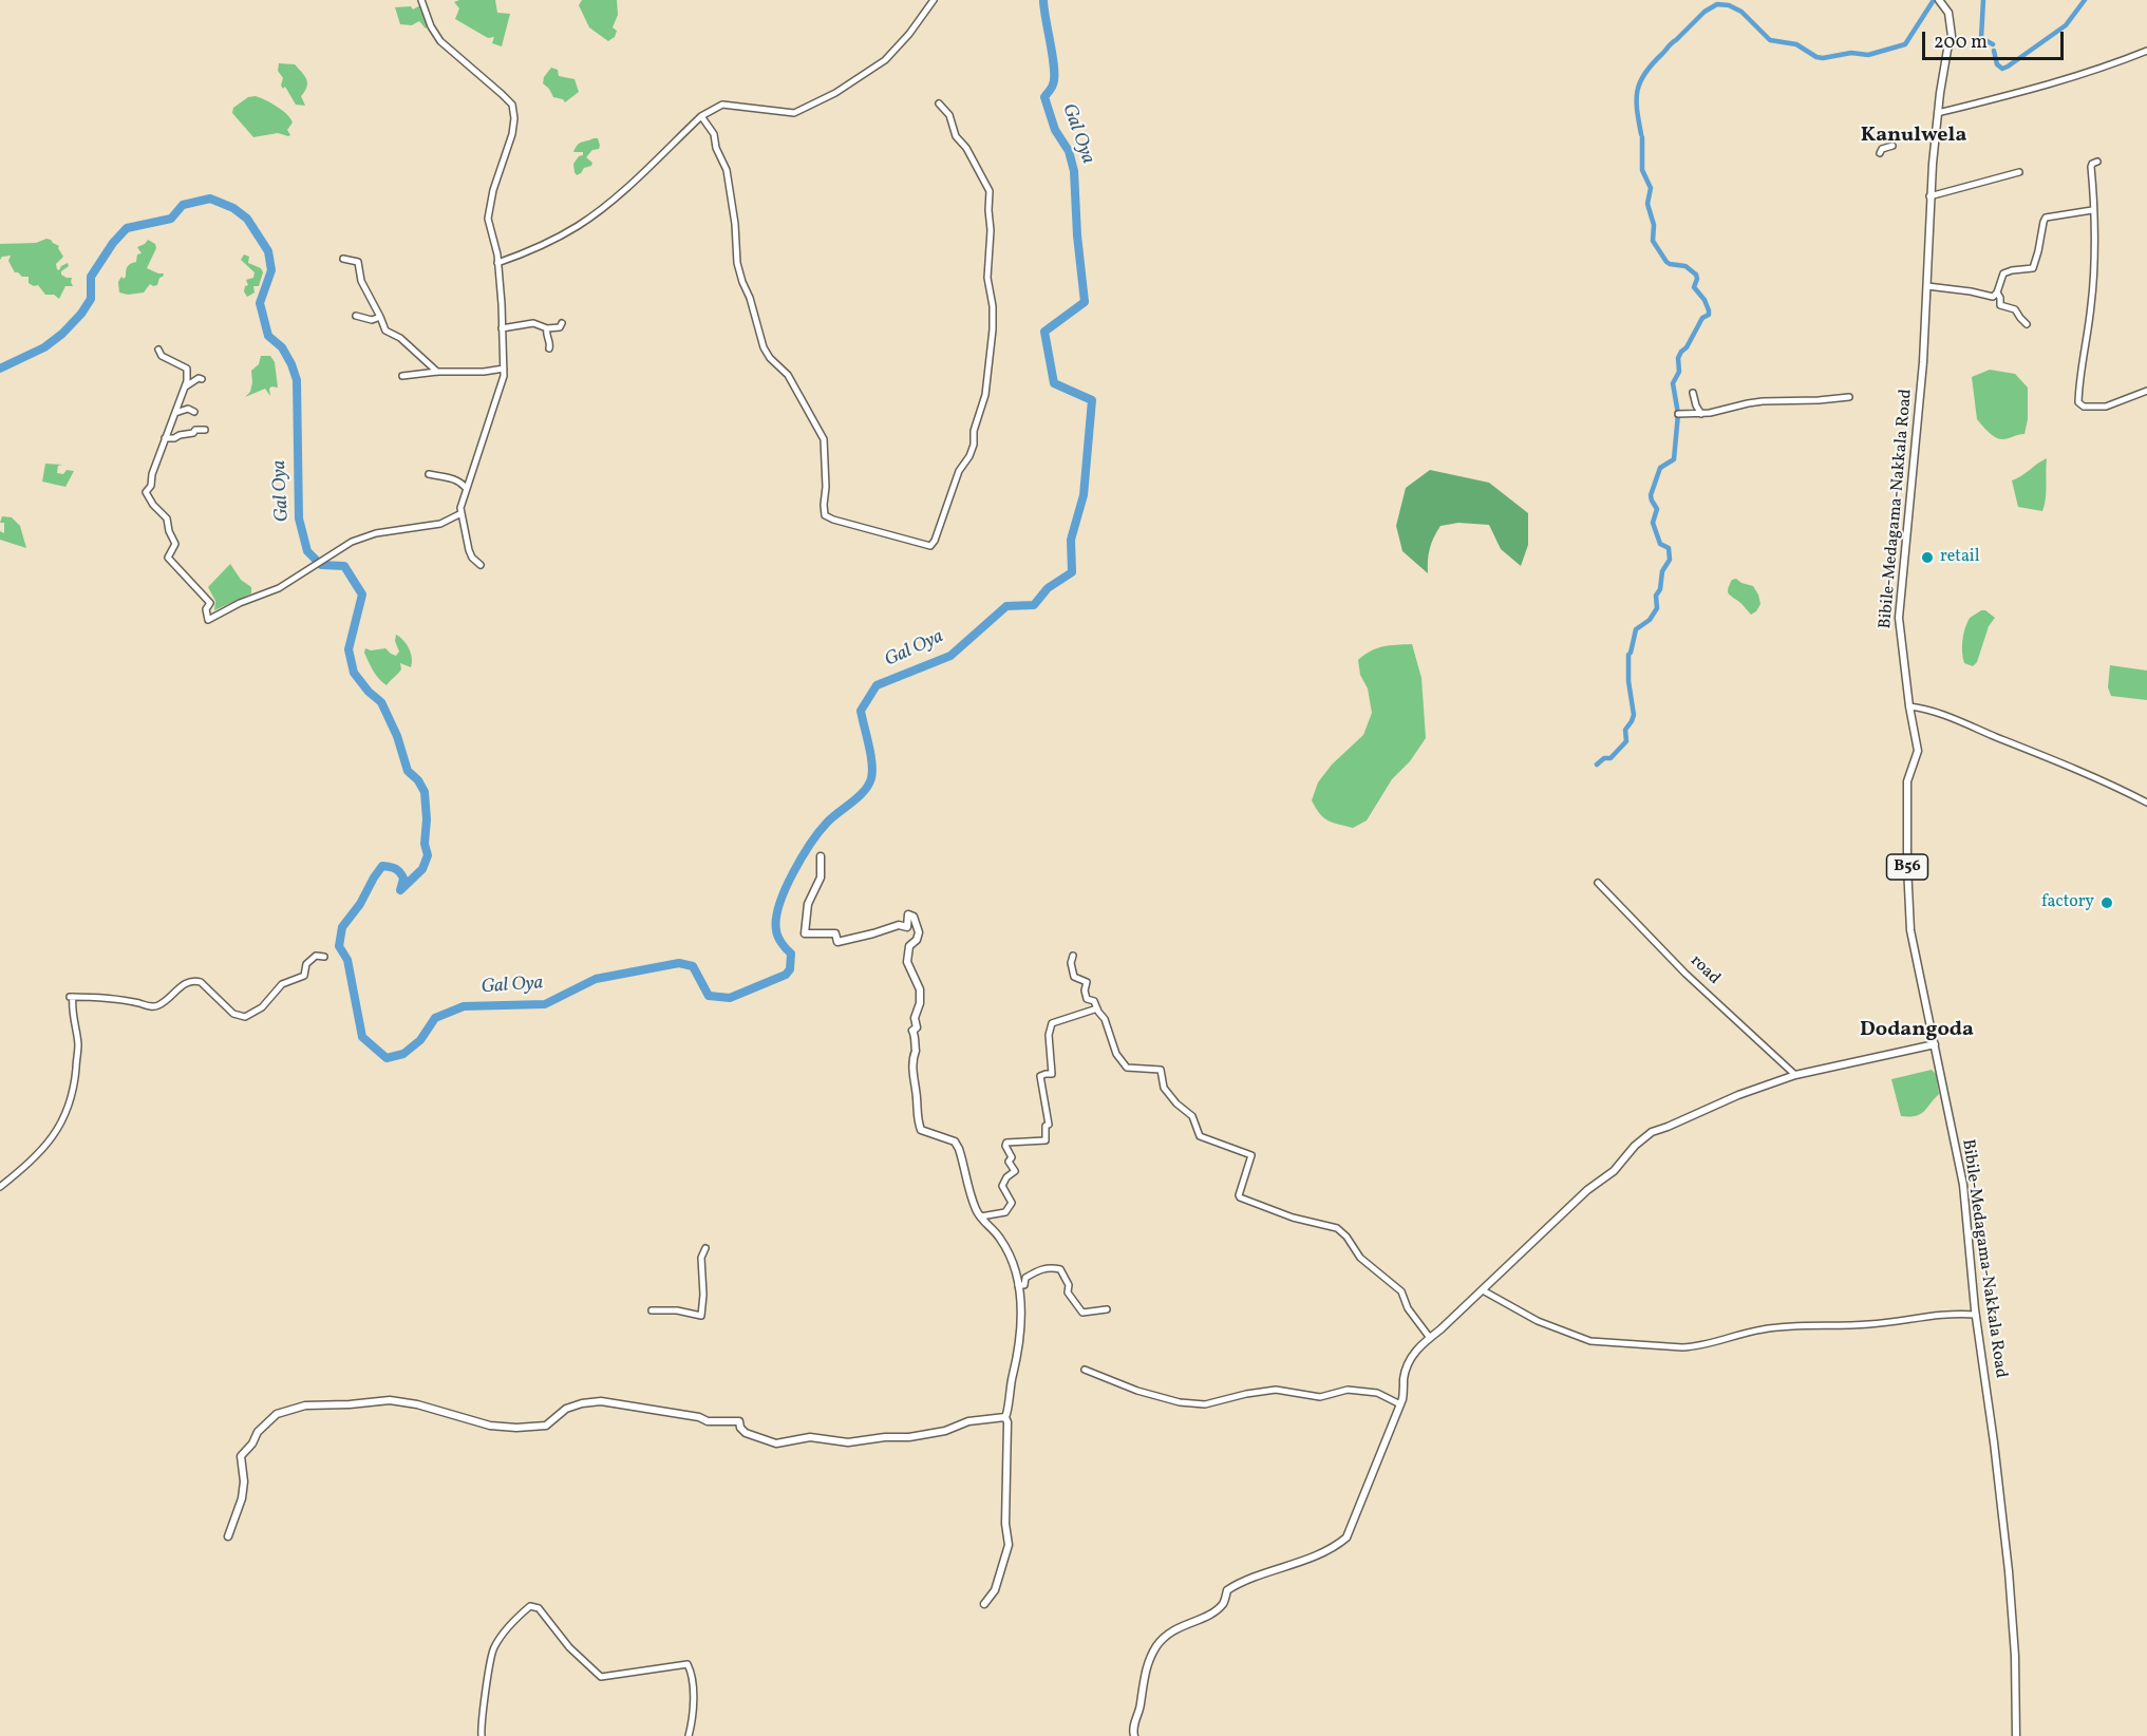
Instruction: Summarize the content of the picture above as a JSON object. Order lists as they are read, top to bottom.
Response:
{
  "streets": {
    "main road": ["Bibile-Medagama-Nakkala Road", "B56"],
    "street": ["road"]
  },
  "districts": ["Kanulwela", "Dodangoda"],
  "water": ["Gal Oya"],
  "places": ["retail", "factory"],
  "scale_bar": "200 m"
}
